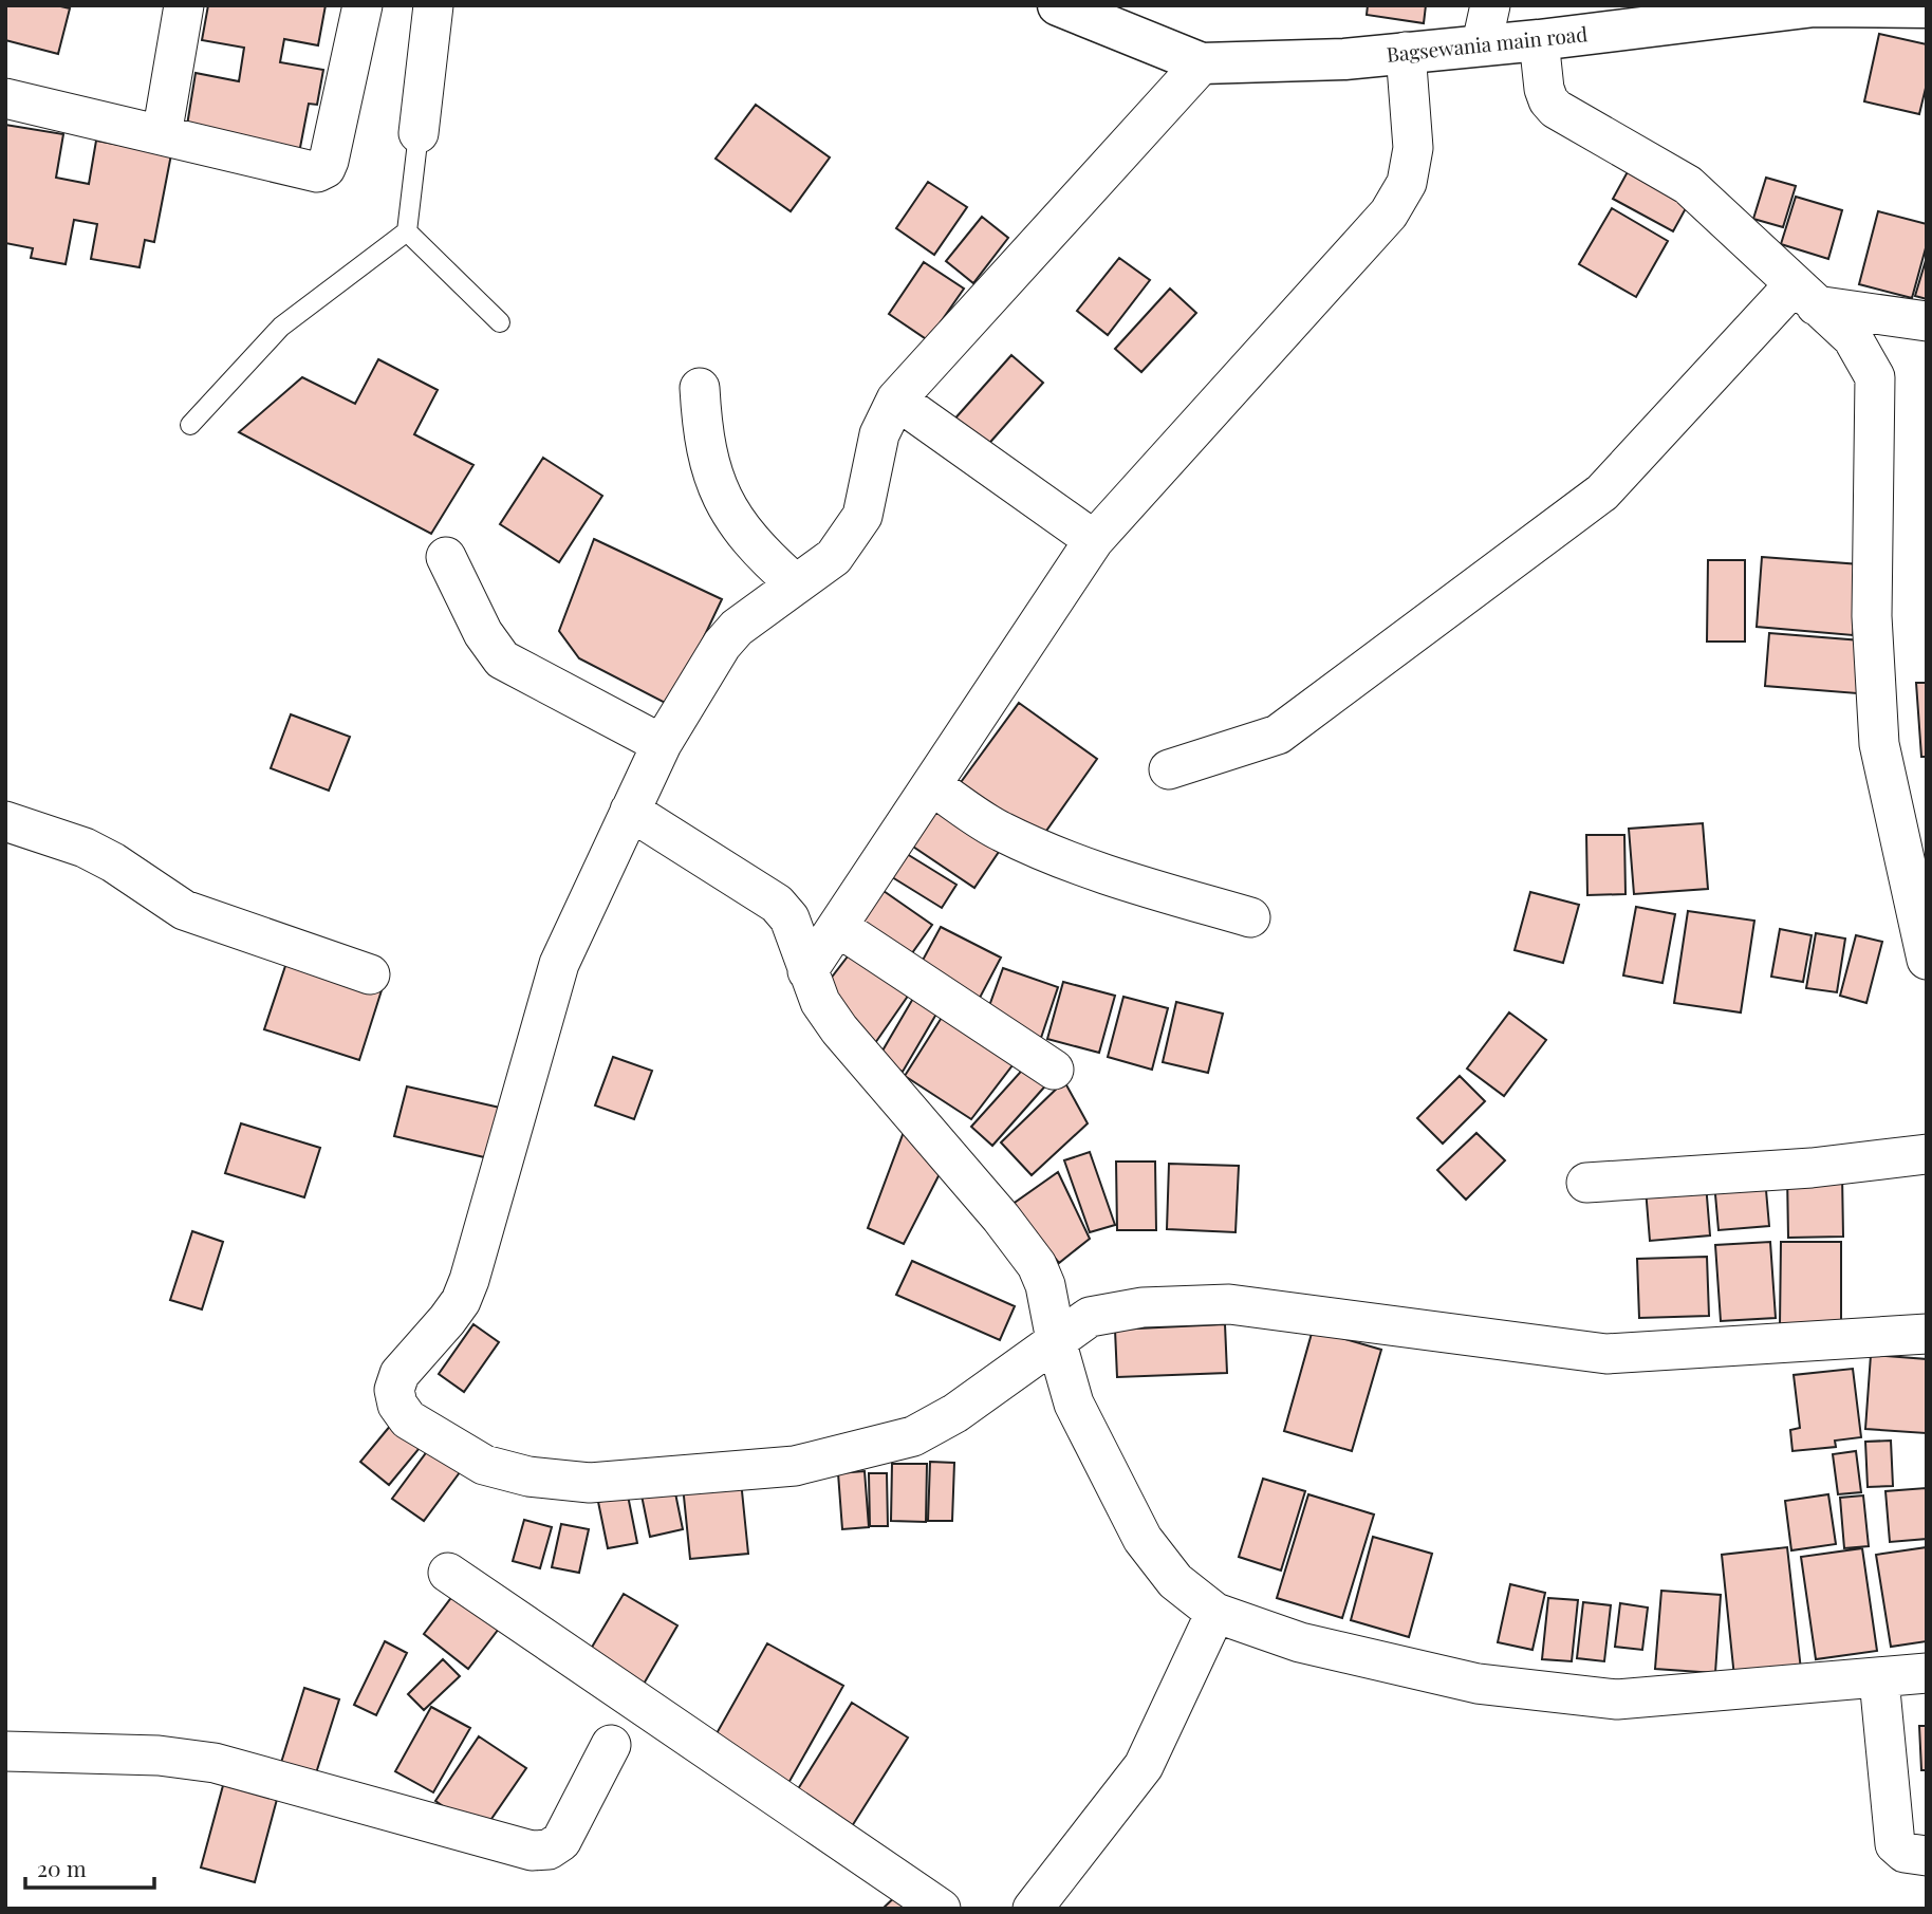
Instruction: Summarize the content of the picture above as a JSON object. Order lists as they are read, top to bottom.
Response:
{
  "streets": {
    "main road": ["Bagsewania main road"]
  },
  "scale_bar": "20 m"
}
